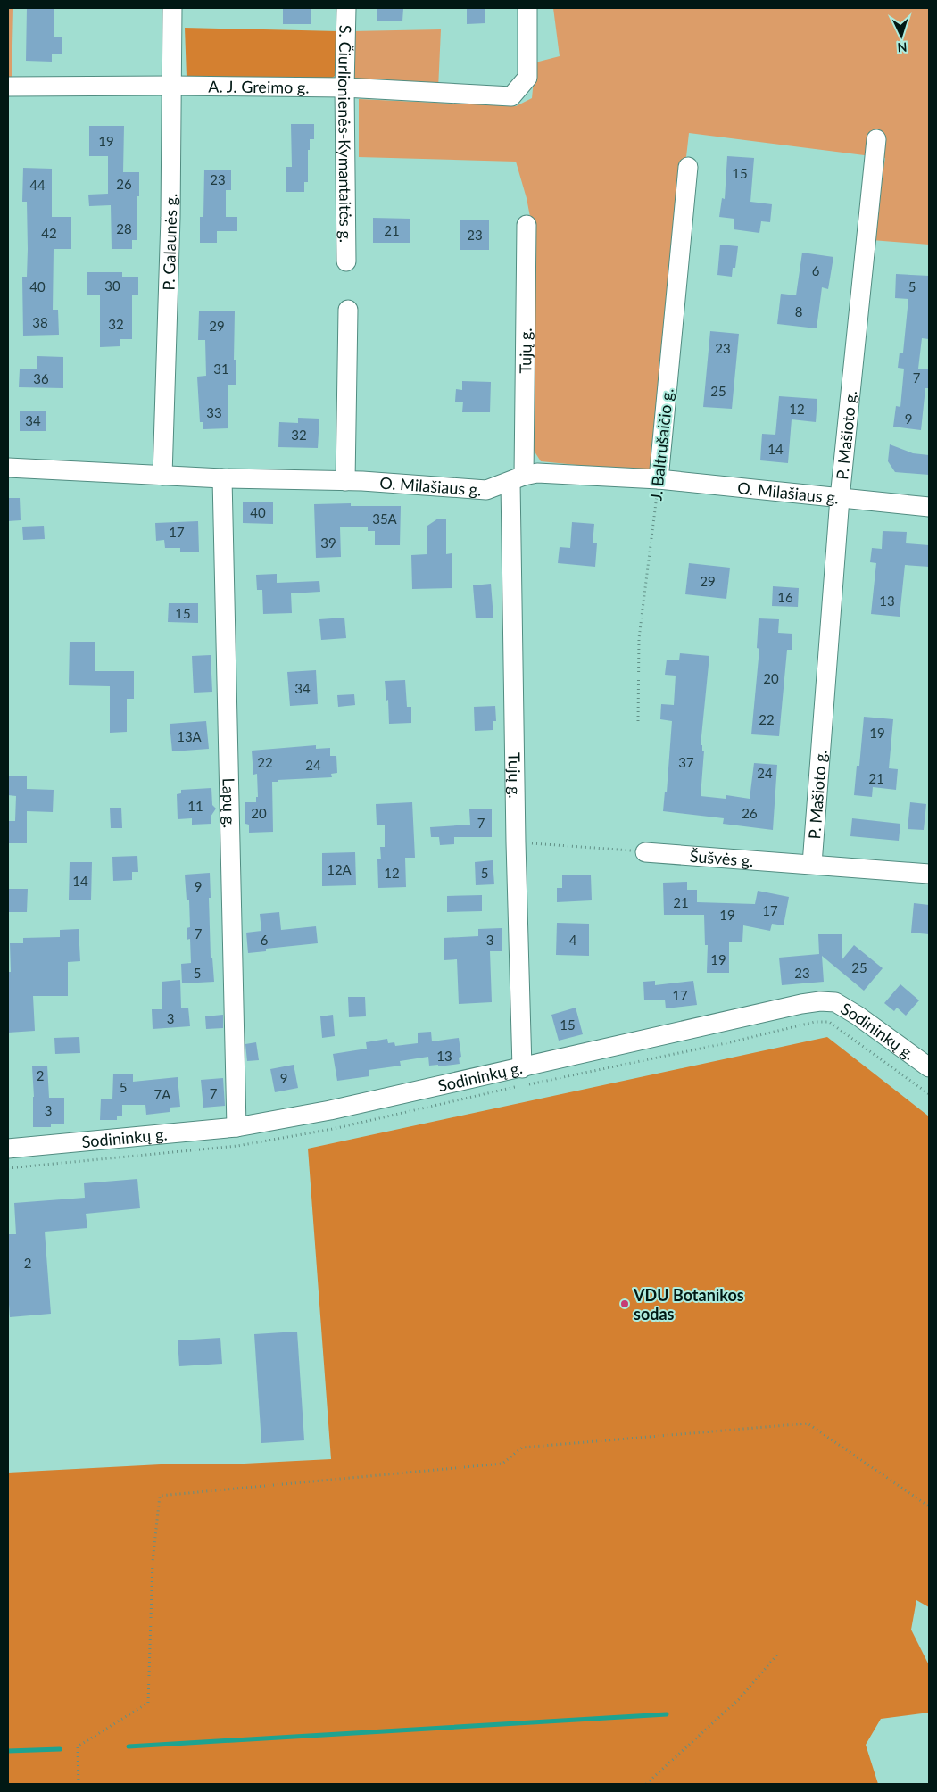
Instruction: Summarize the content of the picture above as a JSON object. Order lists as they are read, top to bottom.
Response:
{
  "streets": {
    "street": [
      "A. J. Greimo g.",
      "S. Čiurlionienės-Kymantaitės g.",
      "P. Galaunės g.",
      "Tujų g.",
      "P. Mašioto g.",
      "J. Baltrušaičio g.",
      "O. Milašiaus g.",
      "Lapų g.",
      "Šušvės g.",
      "Sodininkų g."
    ]
  },
  "crossings": [
    ["A. J. Greimo g.", "S. Čiurlionienės-Kymantaitės g."],
    ["A. J. Greimo g.", "P. Galaunės g."],
    ["P. Galaunės g.", "O. Milašiaus g."],
    ["Tujų g.", "O. Milašiaus g."],
    ["Tujų g.", "Sodininkų g."],
    ["P. Mašioto g.", "O. Milašiaus g."],
    ["P. Mašioto g.", "Šušvės g."],
    ["J. Baltrušaičio g.", "O. Milašiaus g."],
    ["O. Milašiaus g.", "Lapų g."],
    ["Lapų g.", "Sodininkų g."]
  ],
  "places": ["VDU Botanikos sodas"],
  "house_numbers": [
    "19",
    "15",
    "23",
    "26",
    "44",
    "28",
    "21",
    "42",
    "23",
    "6",
    "30",
    "40",
    "5",
    "8",
    "38",
    "32",
    "29",
    "23",
    "31",
    "7",
    "36",
    "25",
    "12",
    "33",
    "9",
    "34",
    "32",
    "14",
    "40",
    "35A",
    "17",
    "39",
    "29",
    "16",
    "13",
    "15",
    "20",
    "34",
    "22",
    "19",
    "13A",
    "22",
    "37",
    "24",
    "24",
    "21",
    "11",
    "20",
    "26",
    "7",
    "12A",
    "12",
    "5",
    "14",
    "9",
    "21",
    "17",
    "19",
    "7",
    "6",
    "3",
    "4",
    "19",
    "25",
    "5",
    "23",
    "17",
    "3",
    "15",
    "13",
    "2",
    "9",
    "5",
    "7",
    "7A",
    "3",
    "2"
  ],
  "north": "bottom"
}
